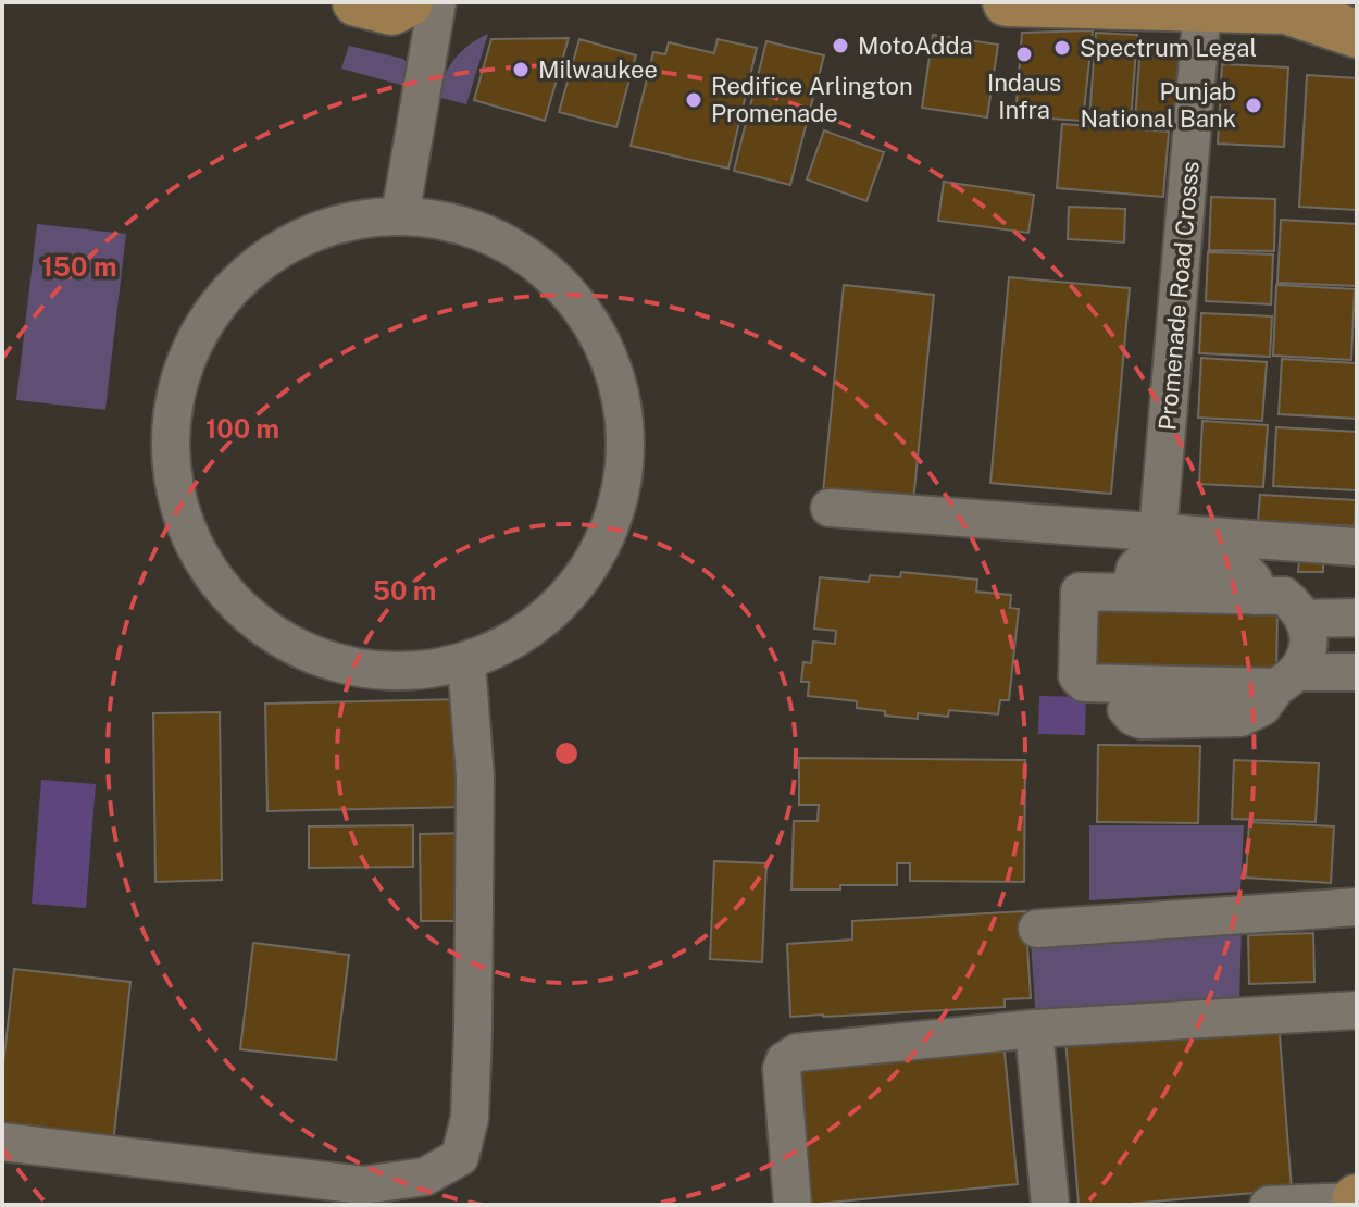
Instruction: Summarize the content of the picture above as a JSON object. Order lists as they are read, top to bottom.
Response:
{
  "streets": {
    "street": ["Promenade Road Crosss"]
  },
  "places": [
    "MotoAdda",
    "Spectrum Legal",
    "Indaus Infra",
    "Milwaukee",
    "Redifice Arlington Promenade",
    "Punjab National Bank"
  ],
  "rings": ["150 m", "100 m", "50 m"]
}
